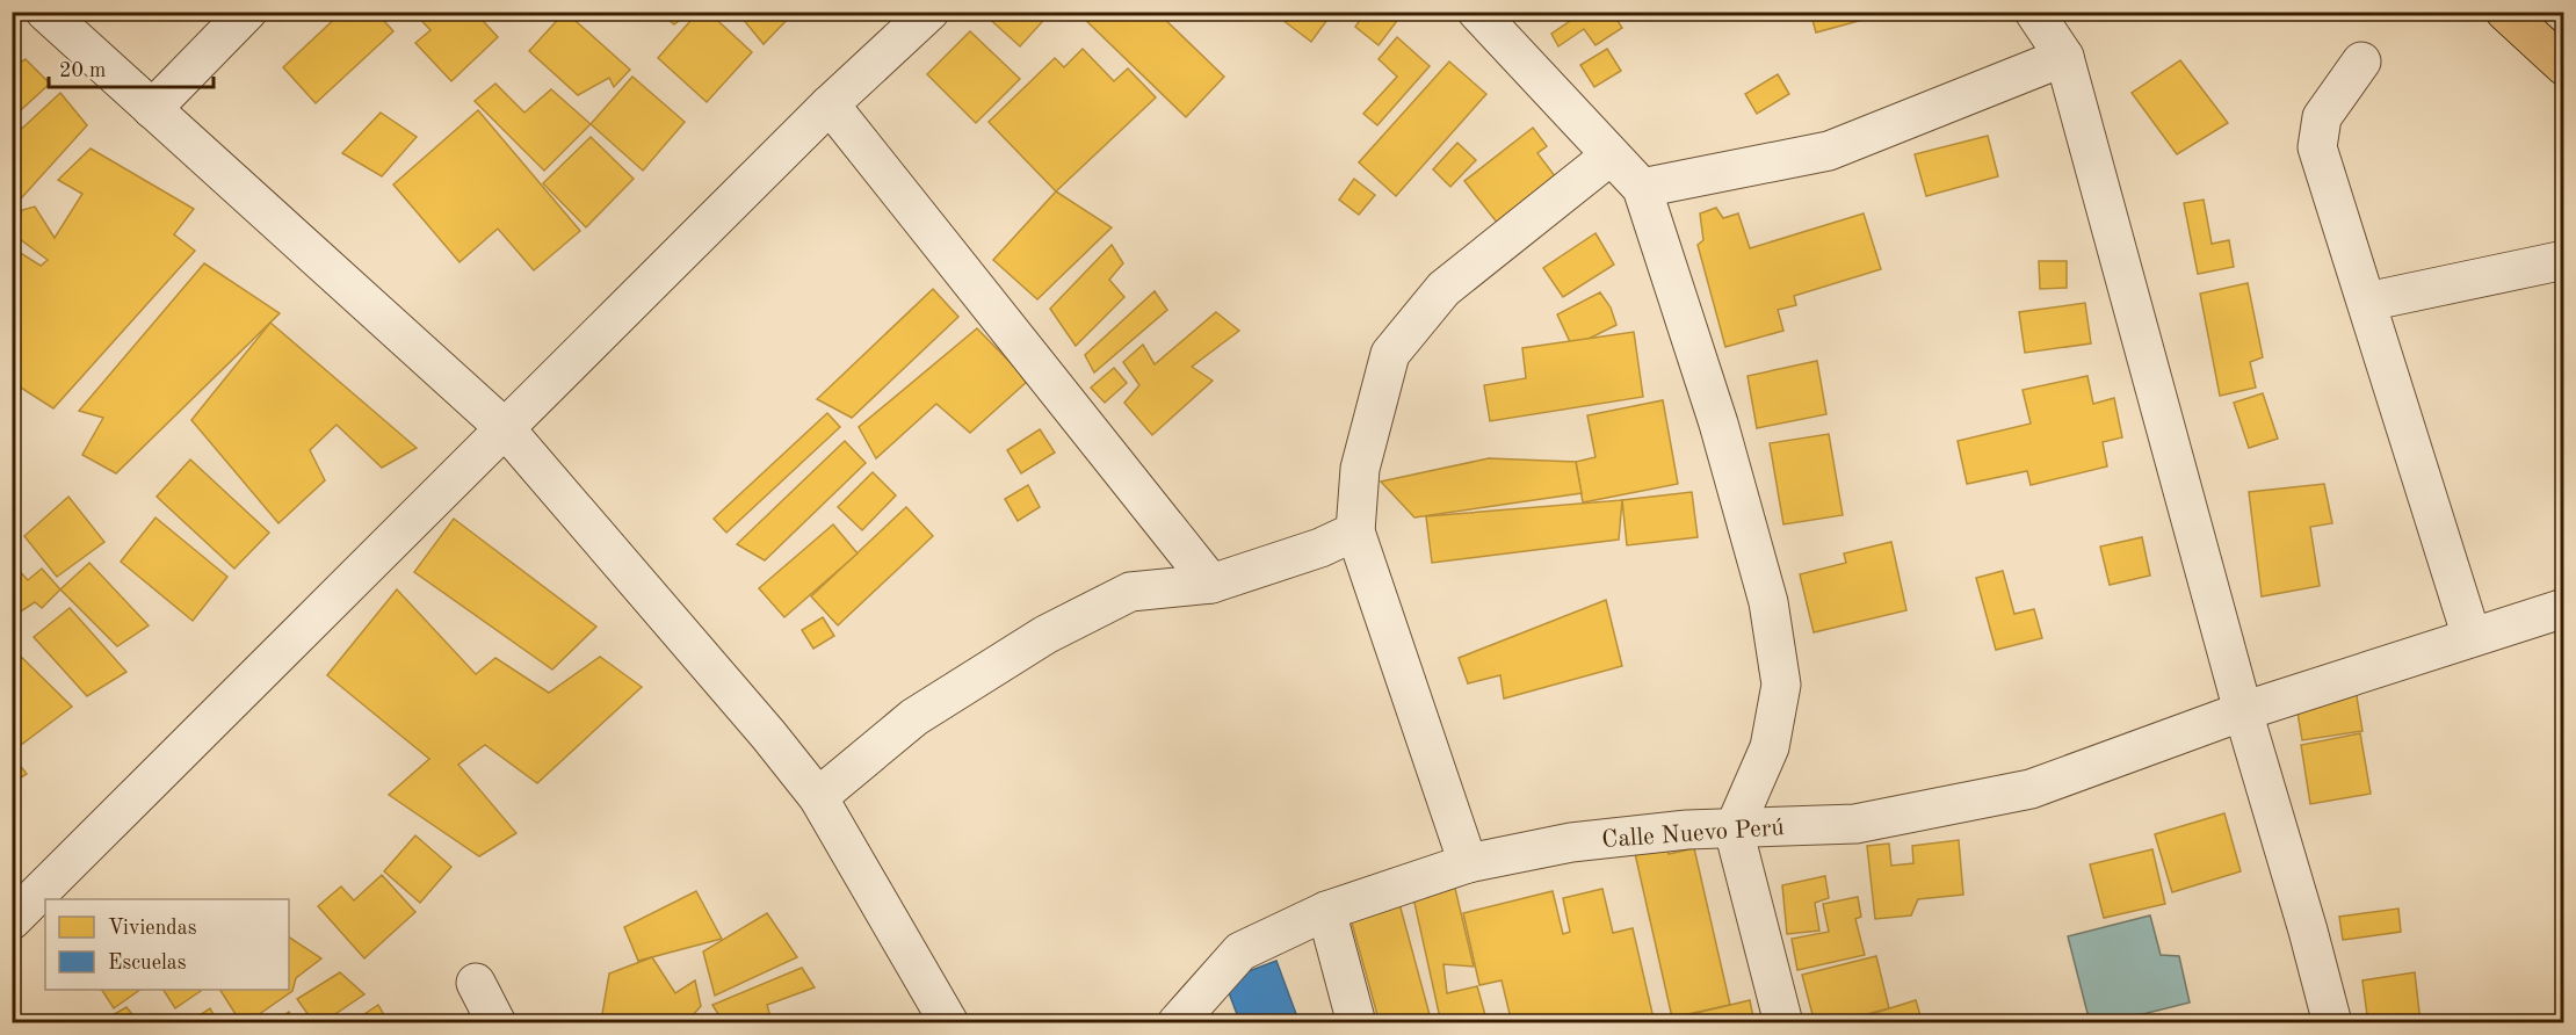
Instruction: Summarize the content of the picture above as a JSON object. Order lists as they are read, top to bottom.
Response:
{
  "streets": {
    "street": ["Calle Nuevo Perú"]
  },
  "legend": ["Viviendas", "Escuelas"],
  "scale_bar": "20 m"
}
